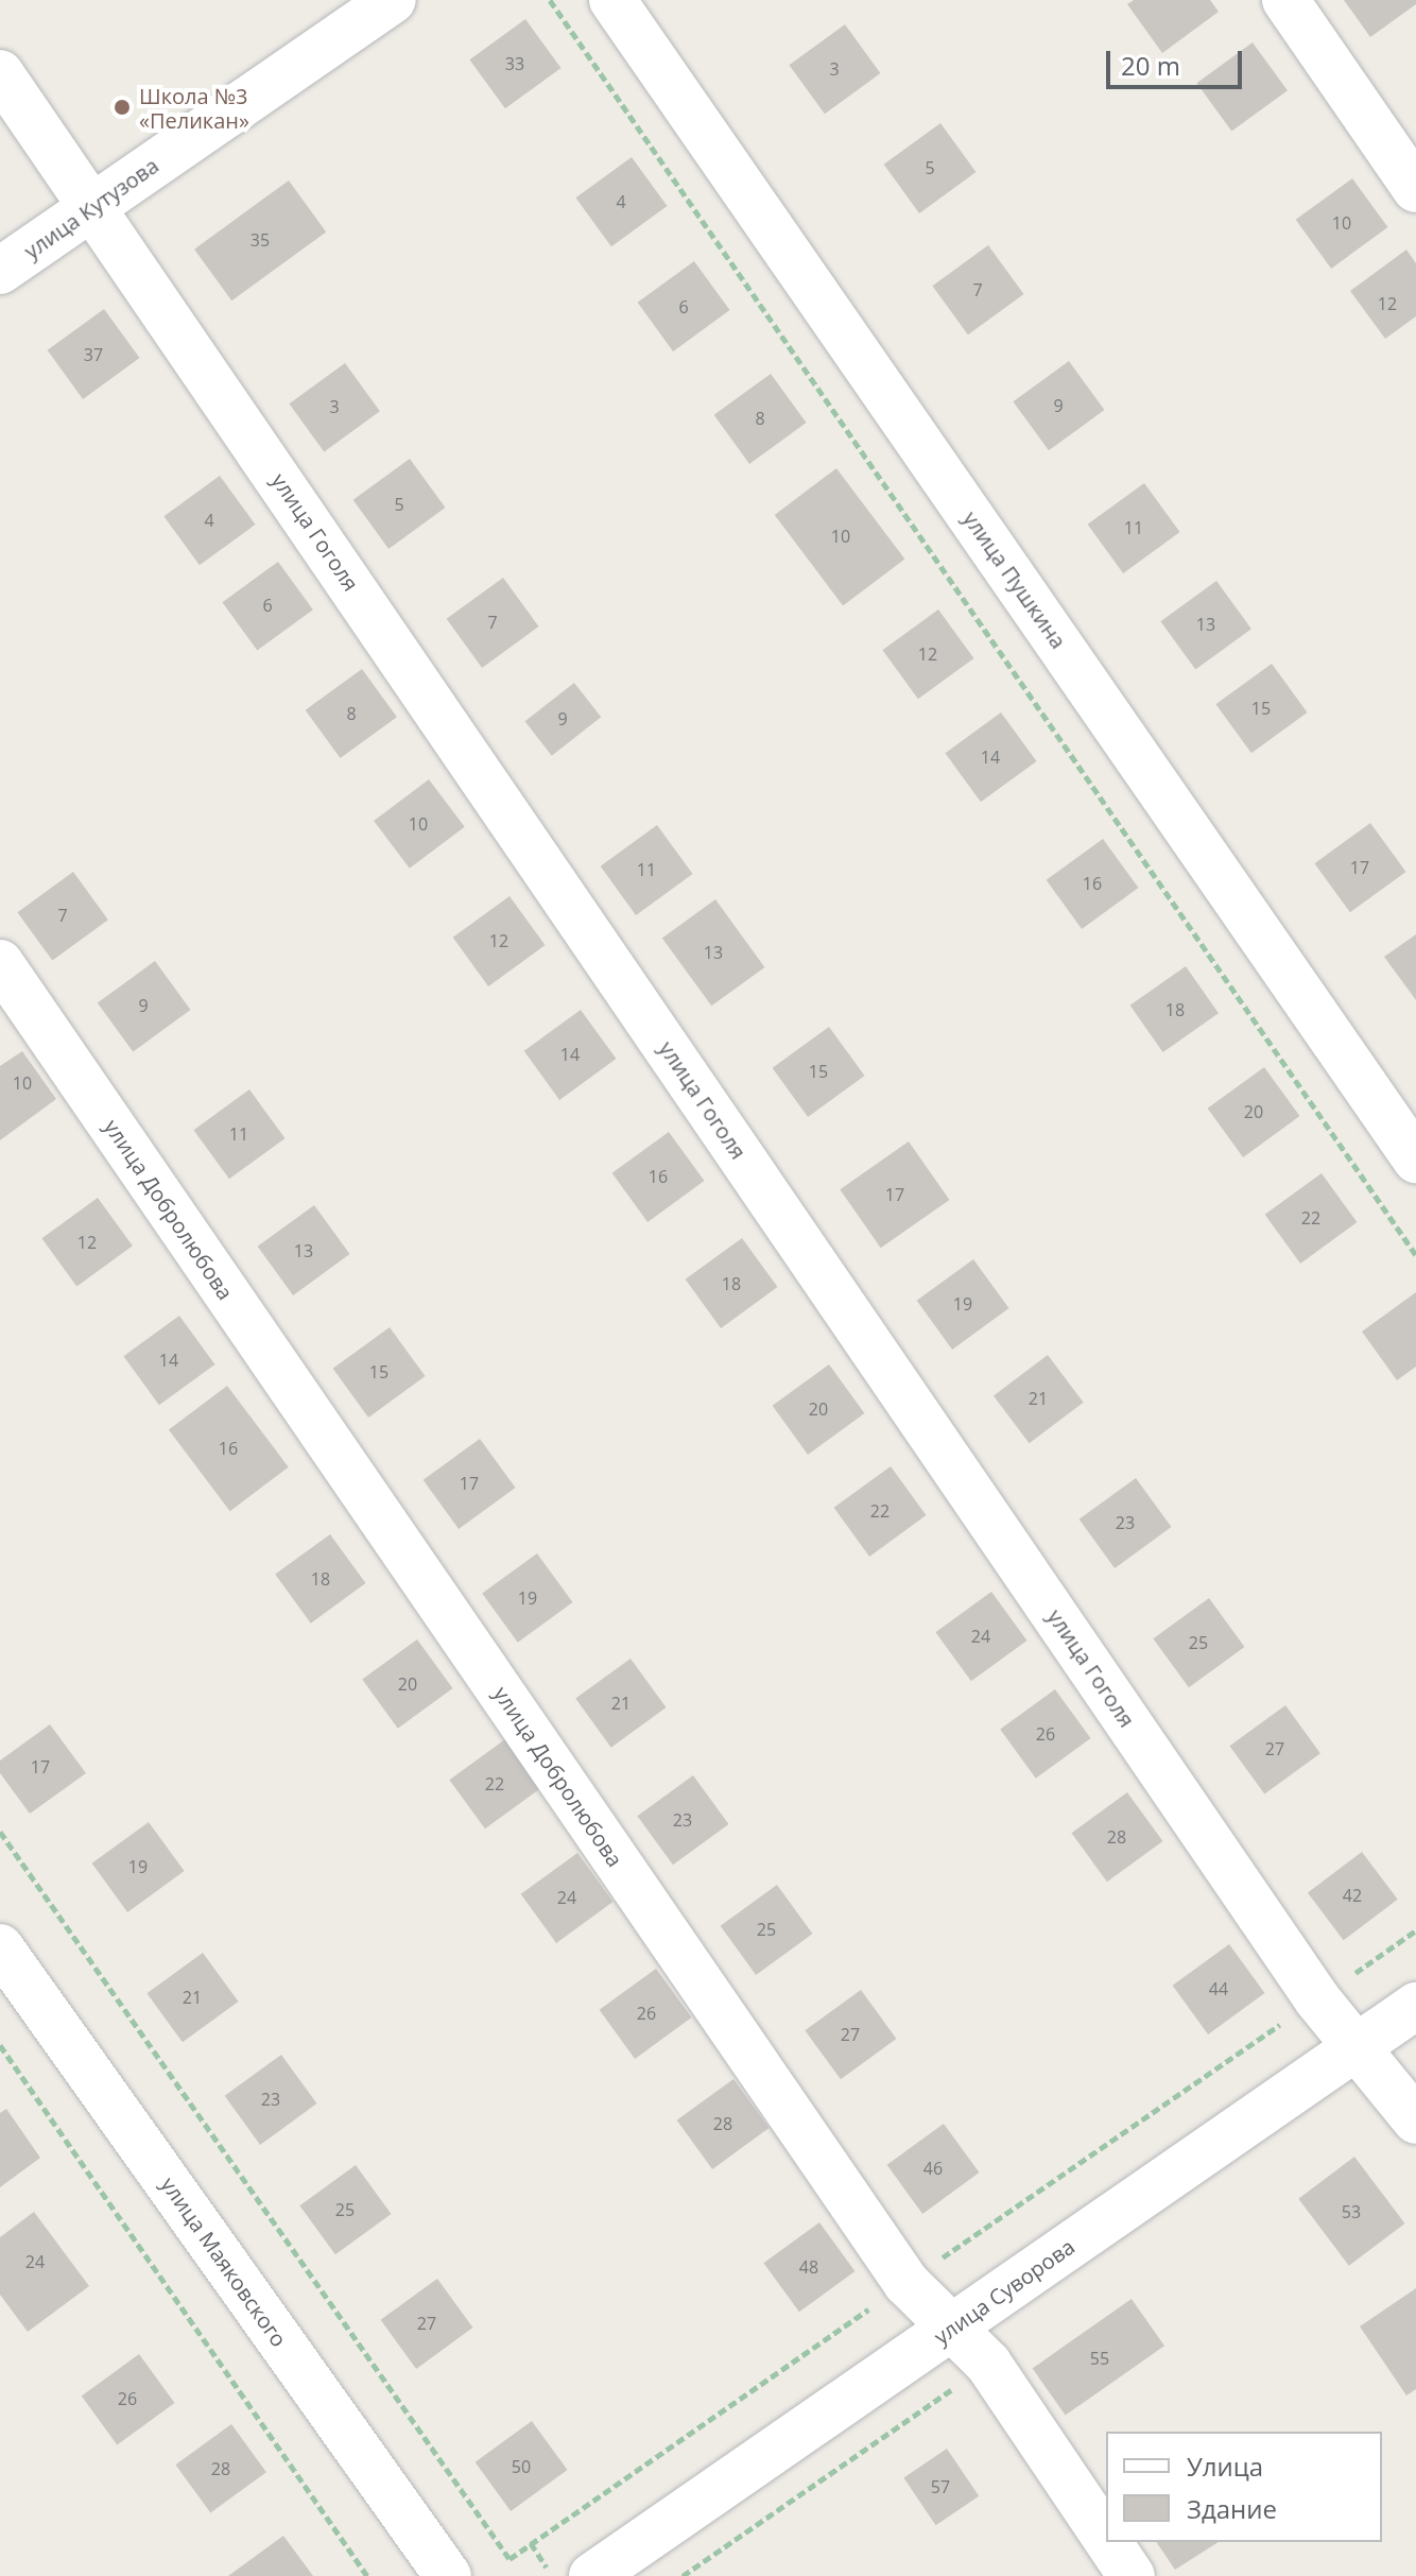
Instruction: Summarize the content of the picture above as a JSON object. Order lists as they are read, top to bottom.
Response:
{
  "streets": {
    "street": [
      "улица Кутузова",
      "улица Гоголя",
      "улица Пушкина",
      "улица Добролюбова",
      "улица Маяковского",
      "улица Суворова"
    ]
  },
  "crossings": [
    ["улица Кутузова", "улица Гоголя"],
    ["улица Гоголя", "улица Суворова"],
    ["улица Добролюбова", "улица Суворова"]
  ],
  "places": ["Школа №3 «Пеликан»"],
  "house_numbers": [
    "33",
    "3",
    "5",
    "4",
    "10",
    "35",
    "7",
    "12",
    "6",
    "37",
    "9",
    "3",
    "8",
    "5",
    "4",
    "11",
    "10",
    "6",
    "7",
    "13",
    "12",
    "15",
    "8",
    "9",
    "14",
    "10",
    "17",
    "11",
    "16",
    "7",
    "12",
    "13",
    "9",
    "18",
    "14",
    "15",
    "10",
    "20",
    "11",
    "16",
    "17",
    "22",
    "12",
    "13",
    "18",
    "19",
    "14",
    "15",
    "21",
    "20",
    "16",
    "17",
    "22",
    "23",
    "18",
    "19",
    "24",
    "25",
    "20",
    "21",
    "26",
    "27",
    "17",
    "22",
    "23",
    "28",
    "19",
    "42",
    "24",
    "25",
    "44",
    "21",
    "26",
    "27",
    "23",
    "28",
    "46",
    "25",
    "53",
    "24",
    "48",
    "27",
    "55",
    "26",
    "50",
    "28",
    "57"
  ],
  "legend": ["Улица", "Здание"],
  "scale_bar": "20 m"
}
